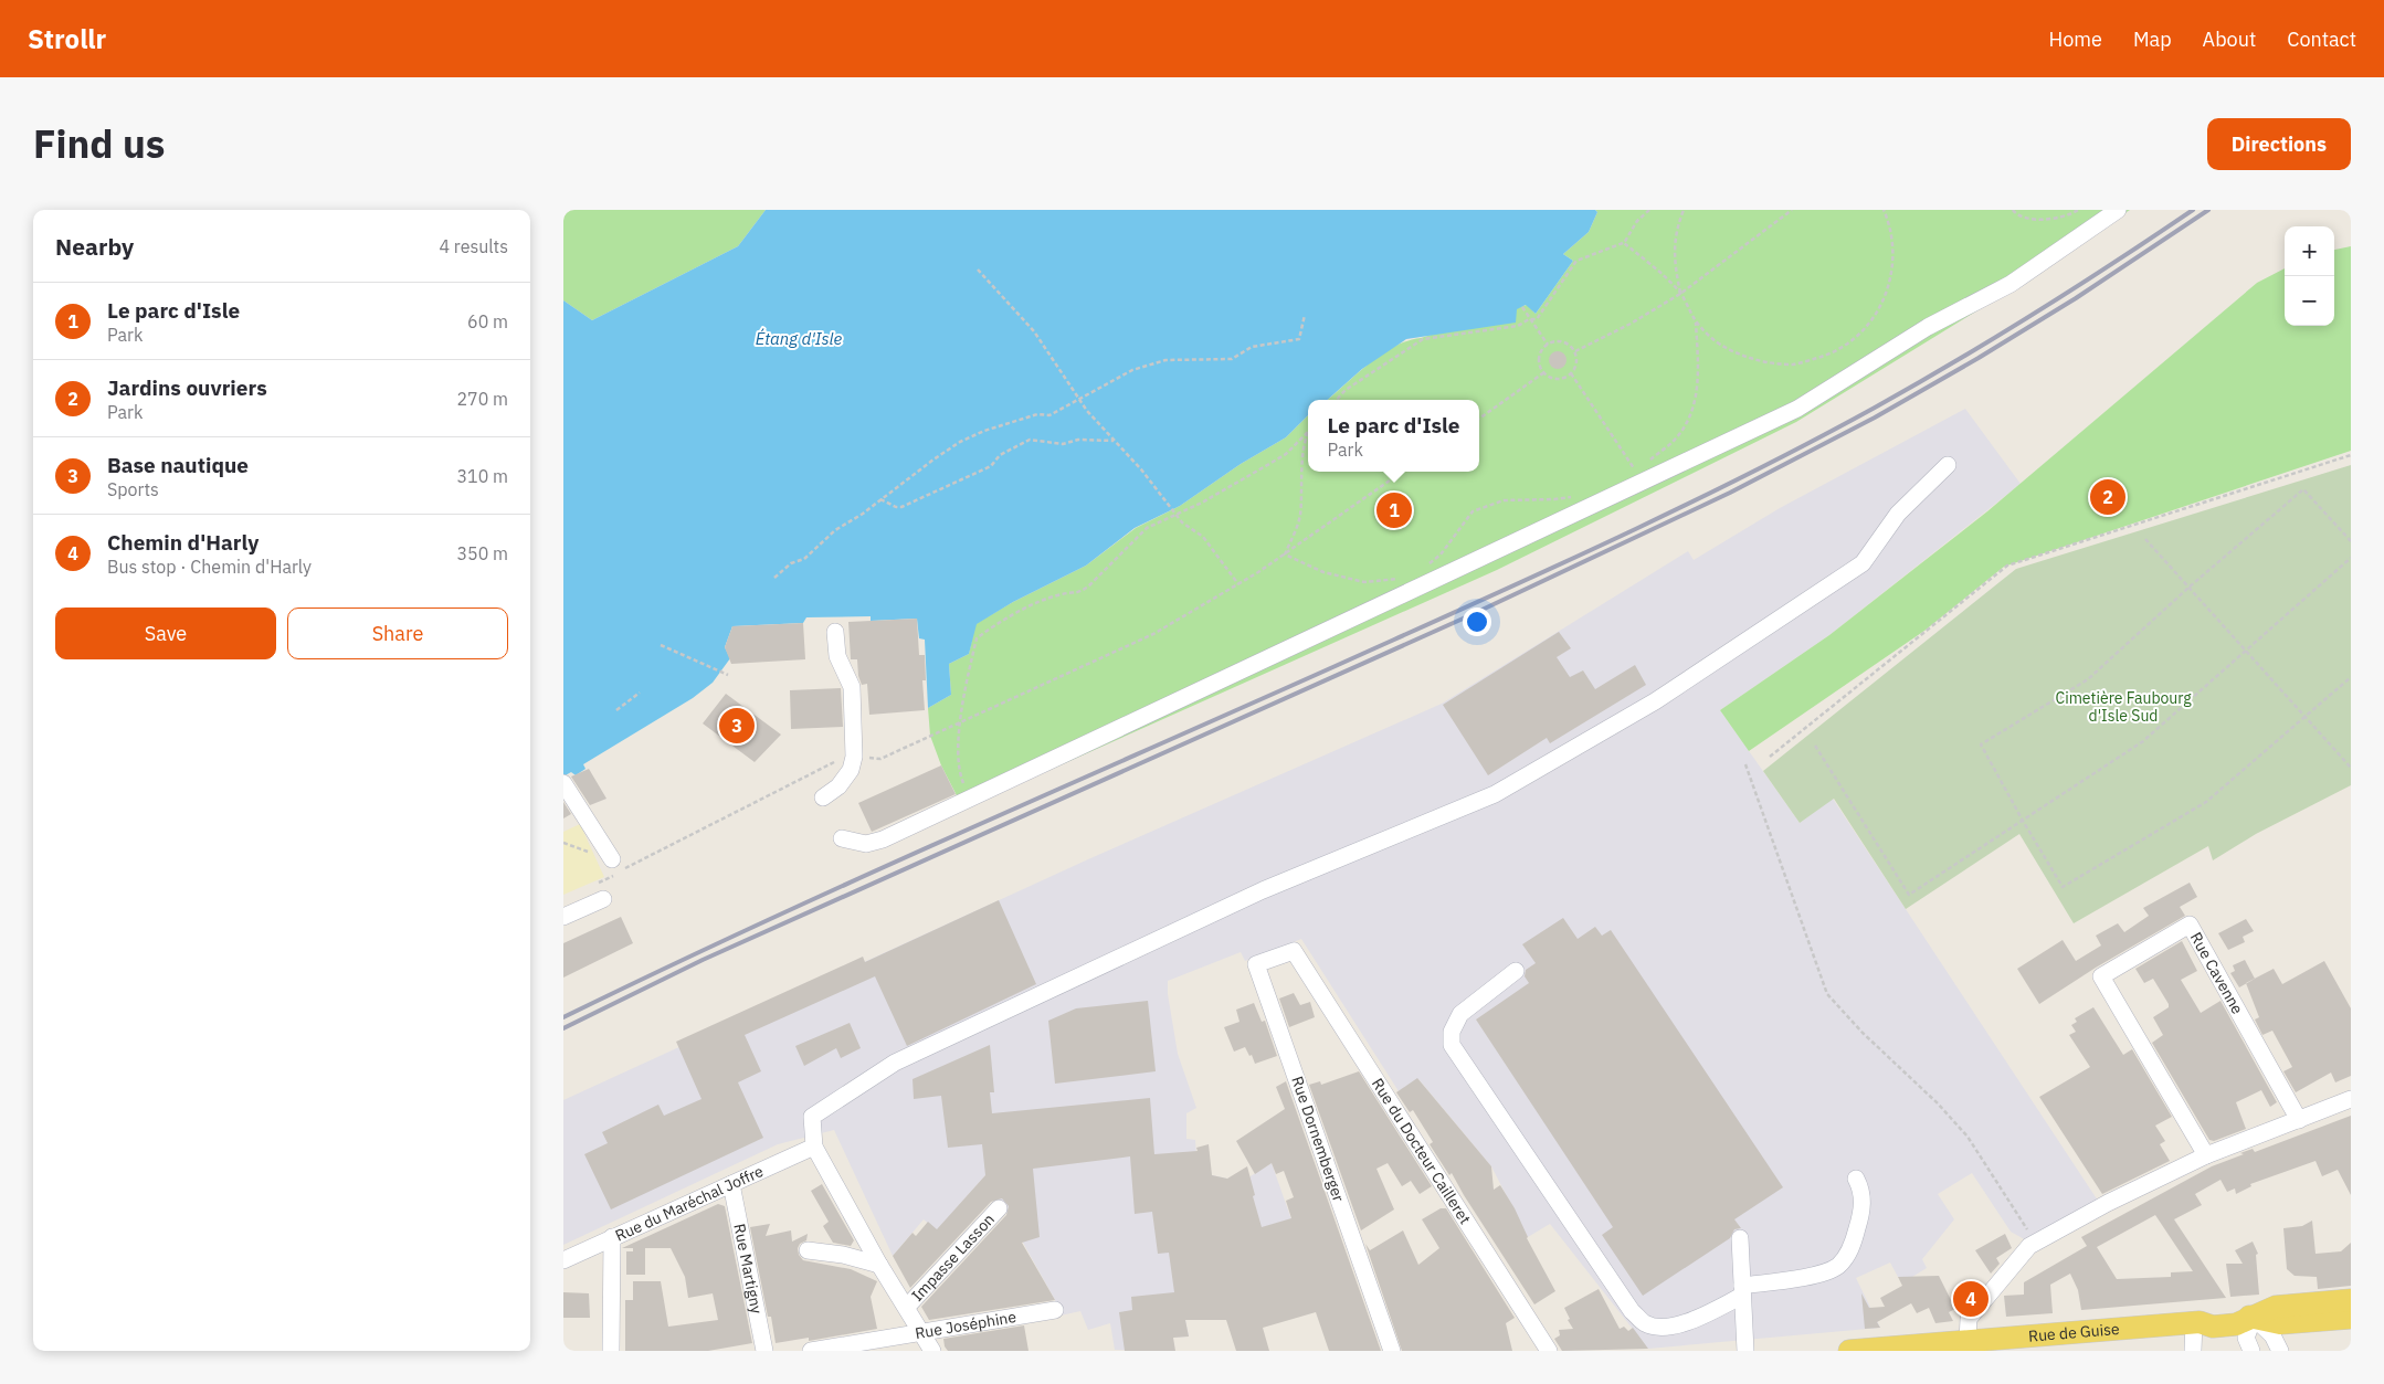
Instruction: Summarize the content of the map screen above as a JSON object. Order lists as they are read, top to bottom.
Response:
{
  "streets": {
    "main road": ["Rue de Guise"],
    "street": [
      "Rue Cavenne",
      "Rue Dornemberger",
      "Rue du Docteur Cailleret",
      "Rue du Maréchal Joffre",
      "Impasse Lasson",
      "Rue Martigny",
      "Rue Joséphine"
    ]
  },
  "crossings": [
    ["Rue Dornemberger", "Rue du Docteur Cailleret"],
    ["Rue du Maréchal Joffre", "Rue Martigny"]
  ],
  "water": ["Étang d'Isle"],
  "parks": ["Cimetière Faubourg d'Isle Sud"],
  "page": {
    "header": "Strollr",
    "nav": [
      "Home",
      "Map",
      "About",
      "Contact"
    ],
    "title": "Find us",
    "buttons": [
      "Directions",
      ["Save", "Share"]
    ],
    "heading": ["Nearby", "4 results"],
    "map_buttons": ["+", "−"],
    "list": [
      {
        "mark": "1",
        "name": "Le parc d'Isle",
        "note": "Park",
        "value": "60 m"
      },
      {
        "mark": "2",
        "name": "Jardins ouvriers",
        "note": "Park",
        "value": "270 m"
      },
      {
        "mark": "3",
        "name": "Base nautique",
        "note": "Sports",
        "value": "310 m"
      },
      {
        "mark": "4",
        "name": "Chemin d'Harly",
        "note": "Bus stop · Chemin d'Harly",
        "value": "350 m"
      }
    ],
    "popup": ["Le parc d'Isle", "Park"],
    "pins": [
      "2",
      "1",
      "3",
      "4"
    ]
  }
}
